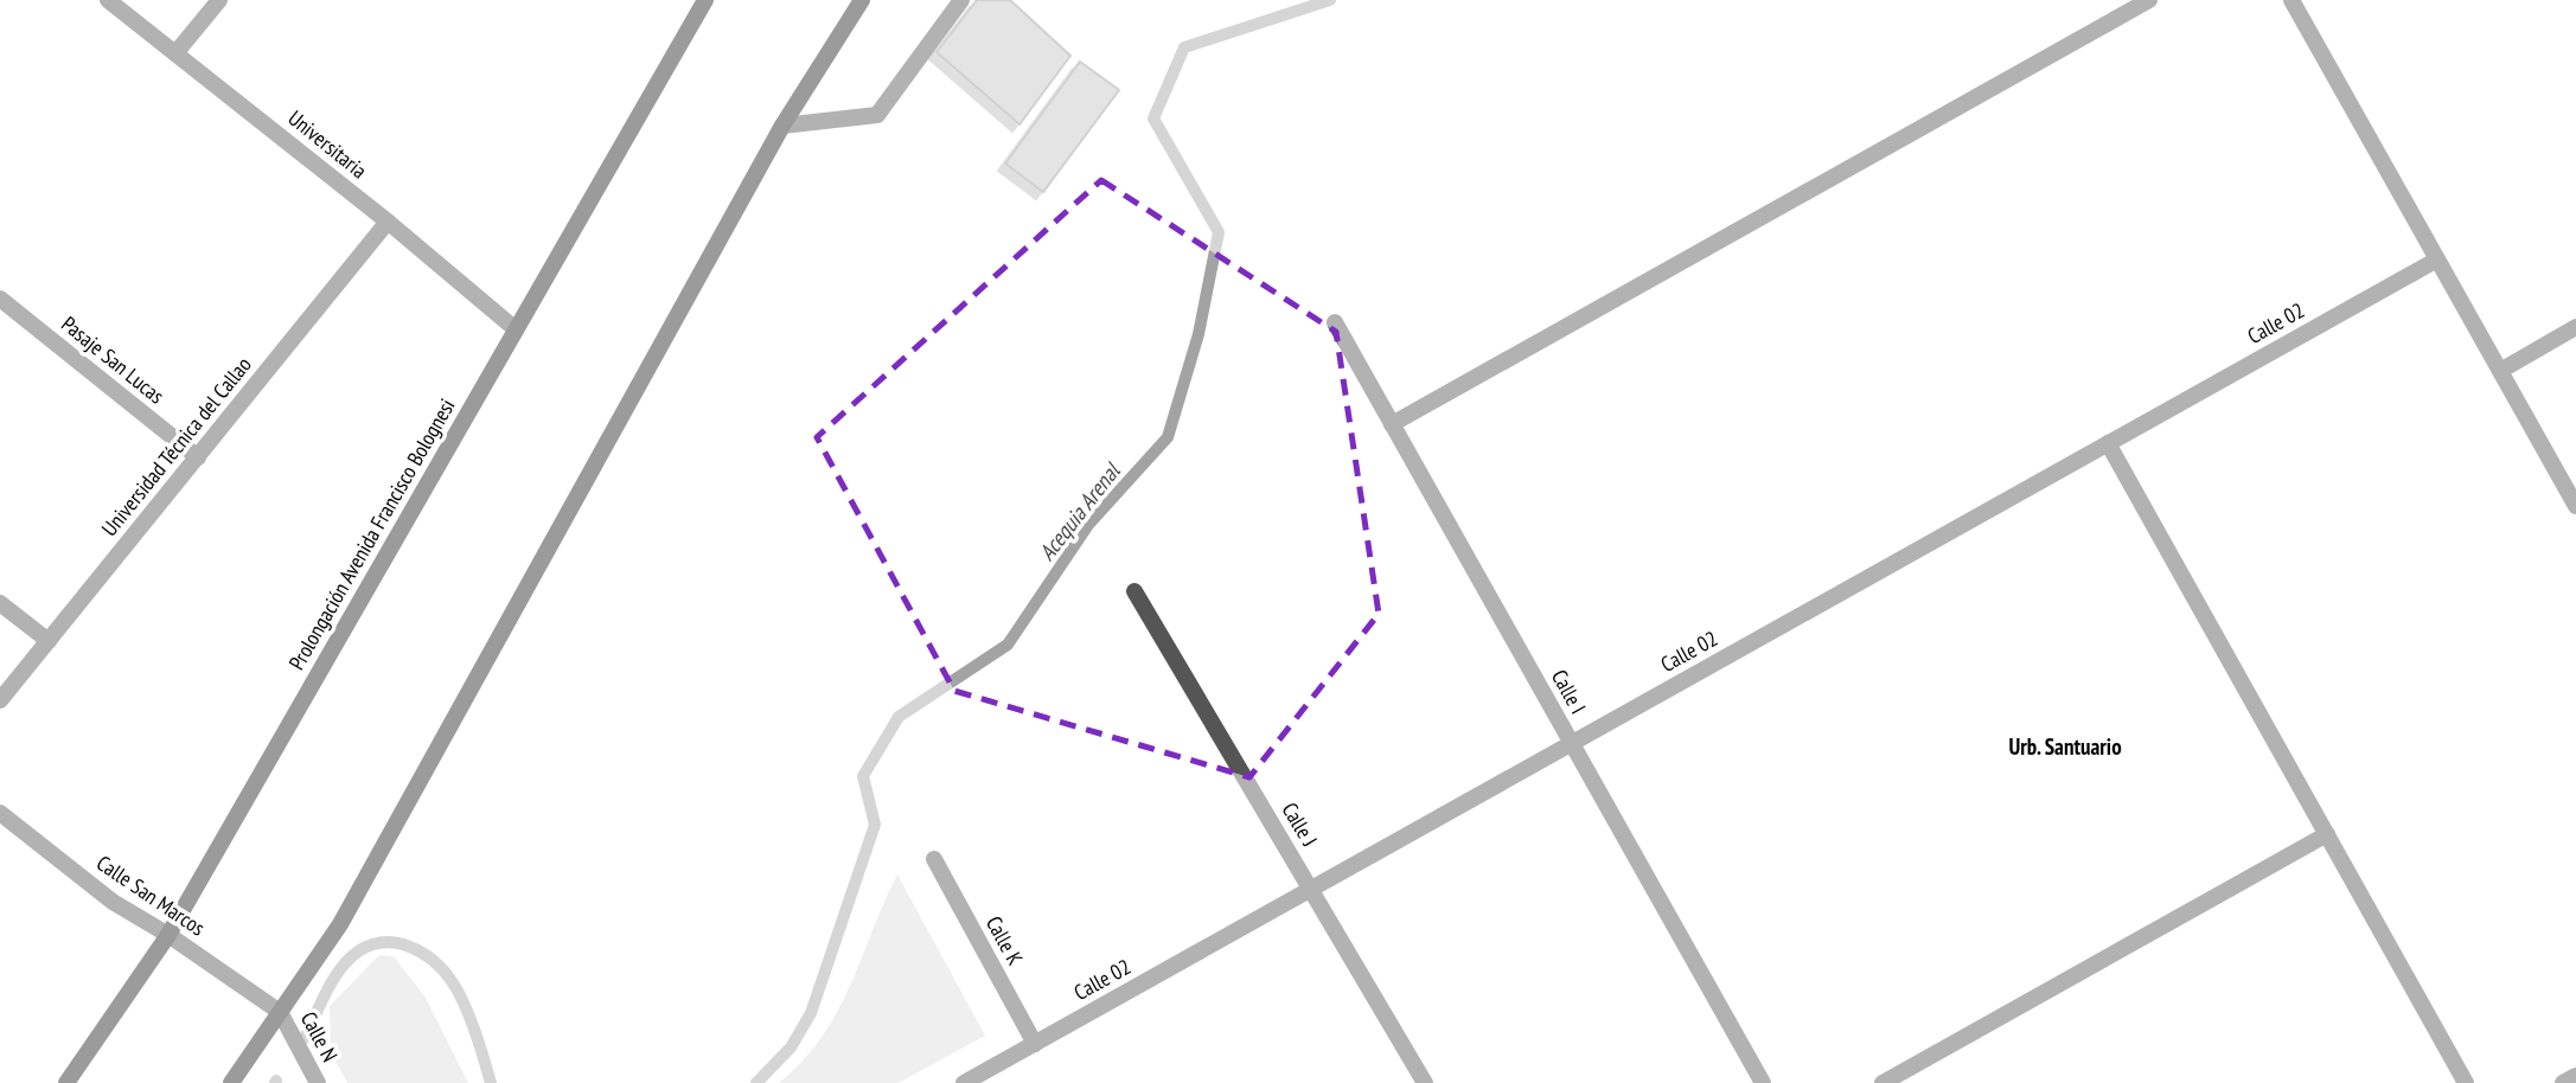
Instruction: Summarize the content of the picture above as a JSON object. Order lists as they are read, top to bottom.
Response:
{
  "streets": {
    "main road": ["Prolongación Avenida Francisco Bolognesi"],
    "street": [
      "Universitaria",
      "Calle 02",
      "Pasaje San Lucas",
      "Universidad Técnica del Callao",
      "Calle I",
      "Calle J",
      "Calle San Marcos",
      "Calle K",
      "Calle N"
    ]
  },
  "crossings": [
    ["Universitaria", "Universidad Técnica del Callao"],
    ["Universitaria", "Prolongación Avenida Francisco Bolognesi"],
    ["Calle 02", "Calle I"],
    ["Calle 02", "Calle J"],
    ["Calle 02", "Calle K"],
    ["Pasaje San Lucas", "Universidad Técnica del Callao"],
    ["Prolongación Avenida Francisco Bolognesi", "Calle San Marcos"],
    ["Calle San Marcos", "Calle N"]
  ],
  "districts": ["Urb. Santuario"],
  "water": ["Acequia Arenal"]
}
